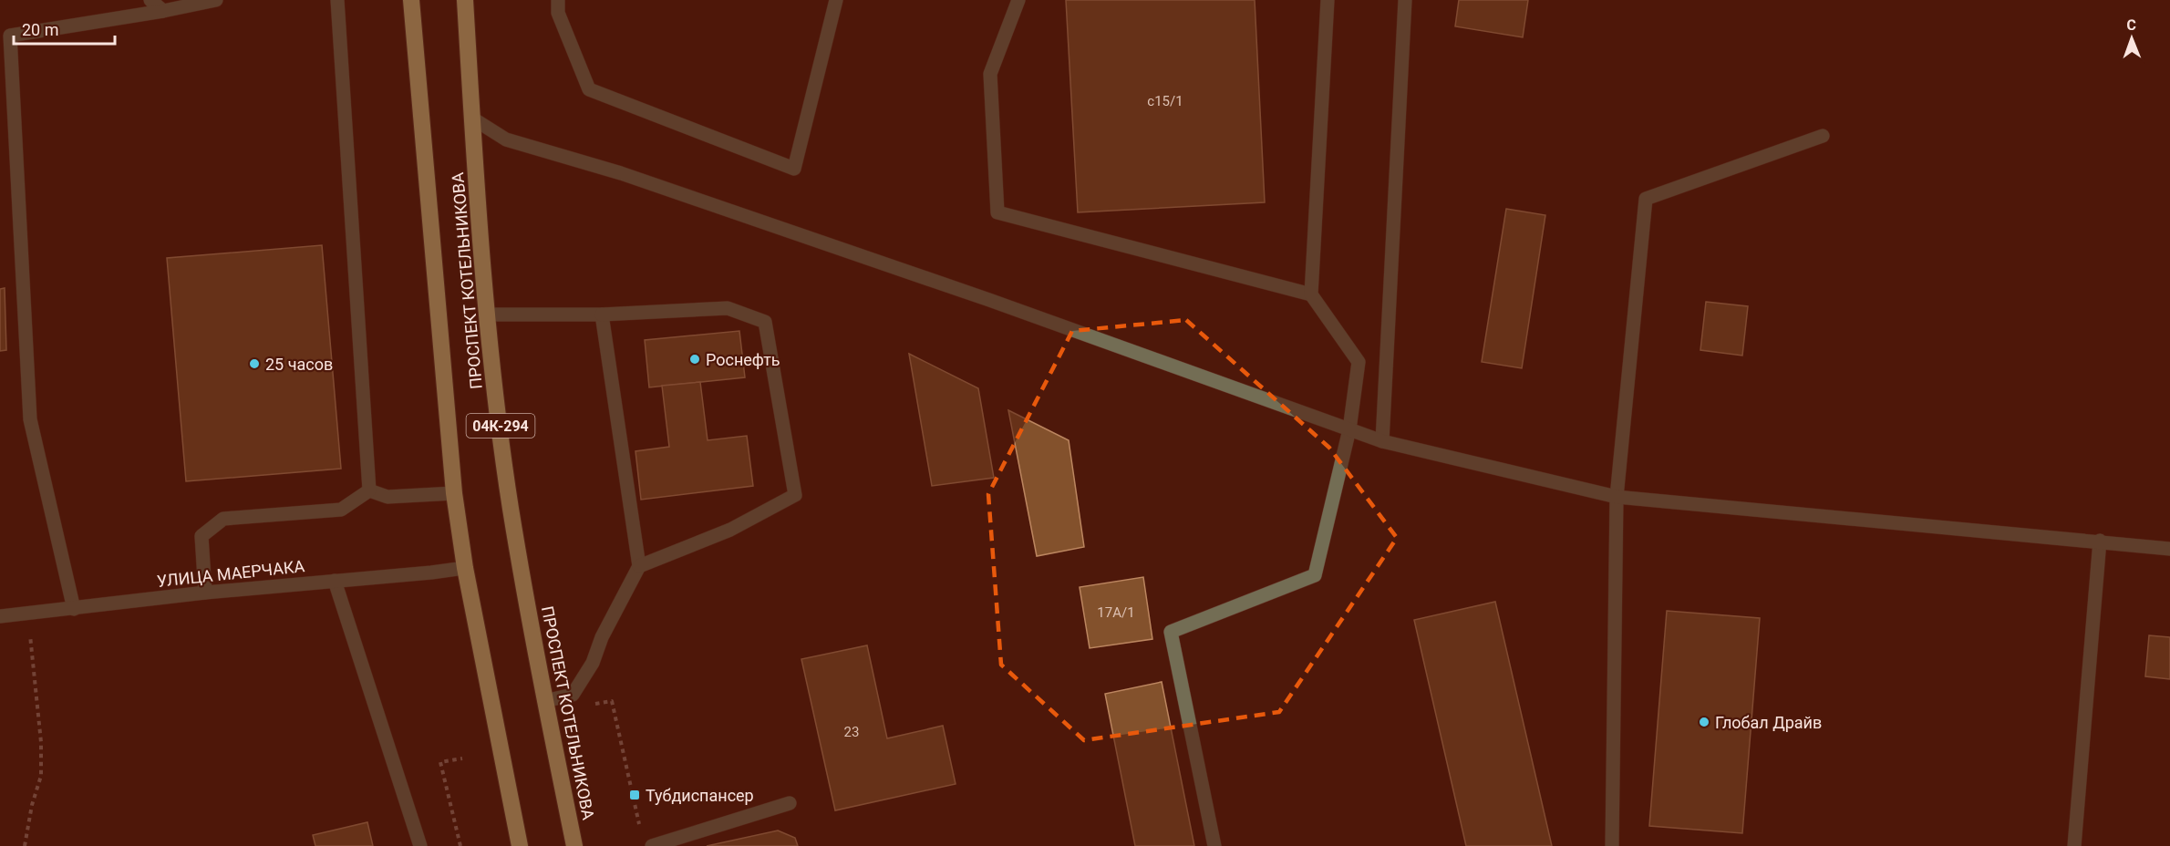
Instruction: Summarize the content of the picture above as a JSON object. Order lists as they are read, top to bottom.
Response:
{
  "streets": {
    "highway": ["ПРОСПЕКТ КОТЕЛЬНИКОВА", "04К-294"],
    "street": ["УЛИЦА МАЕРЧАКА"]
  },
  "crossings": [
    ["ПРОСПЕКТ КОТЕЛЬНИКОВА", "УЛИЦА МАЕРЧАКА"]
  ],
  "places": {
    "other": ["Роснефть", "25 часов", "Глобал Драйв"],
    "transit": ["Тубдиспансер"]
  },
  "house_numbers": ["с15/1", "17А/1", "23"],
  "scale_bar": "20 m",
  "north": "top"
}
